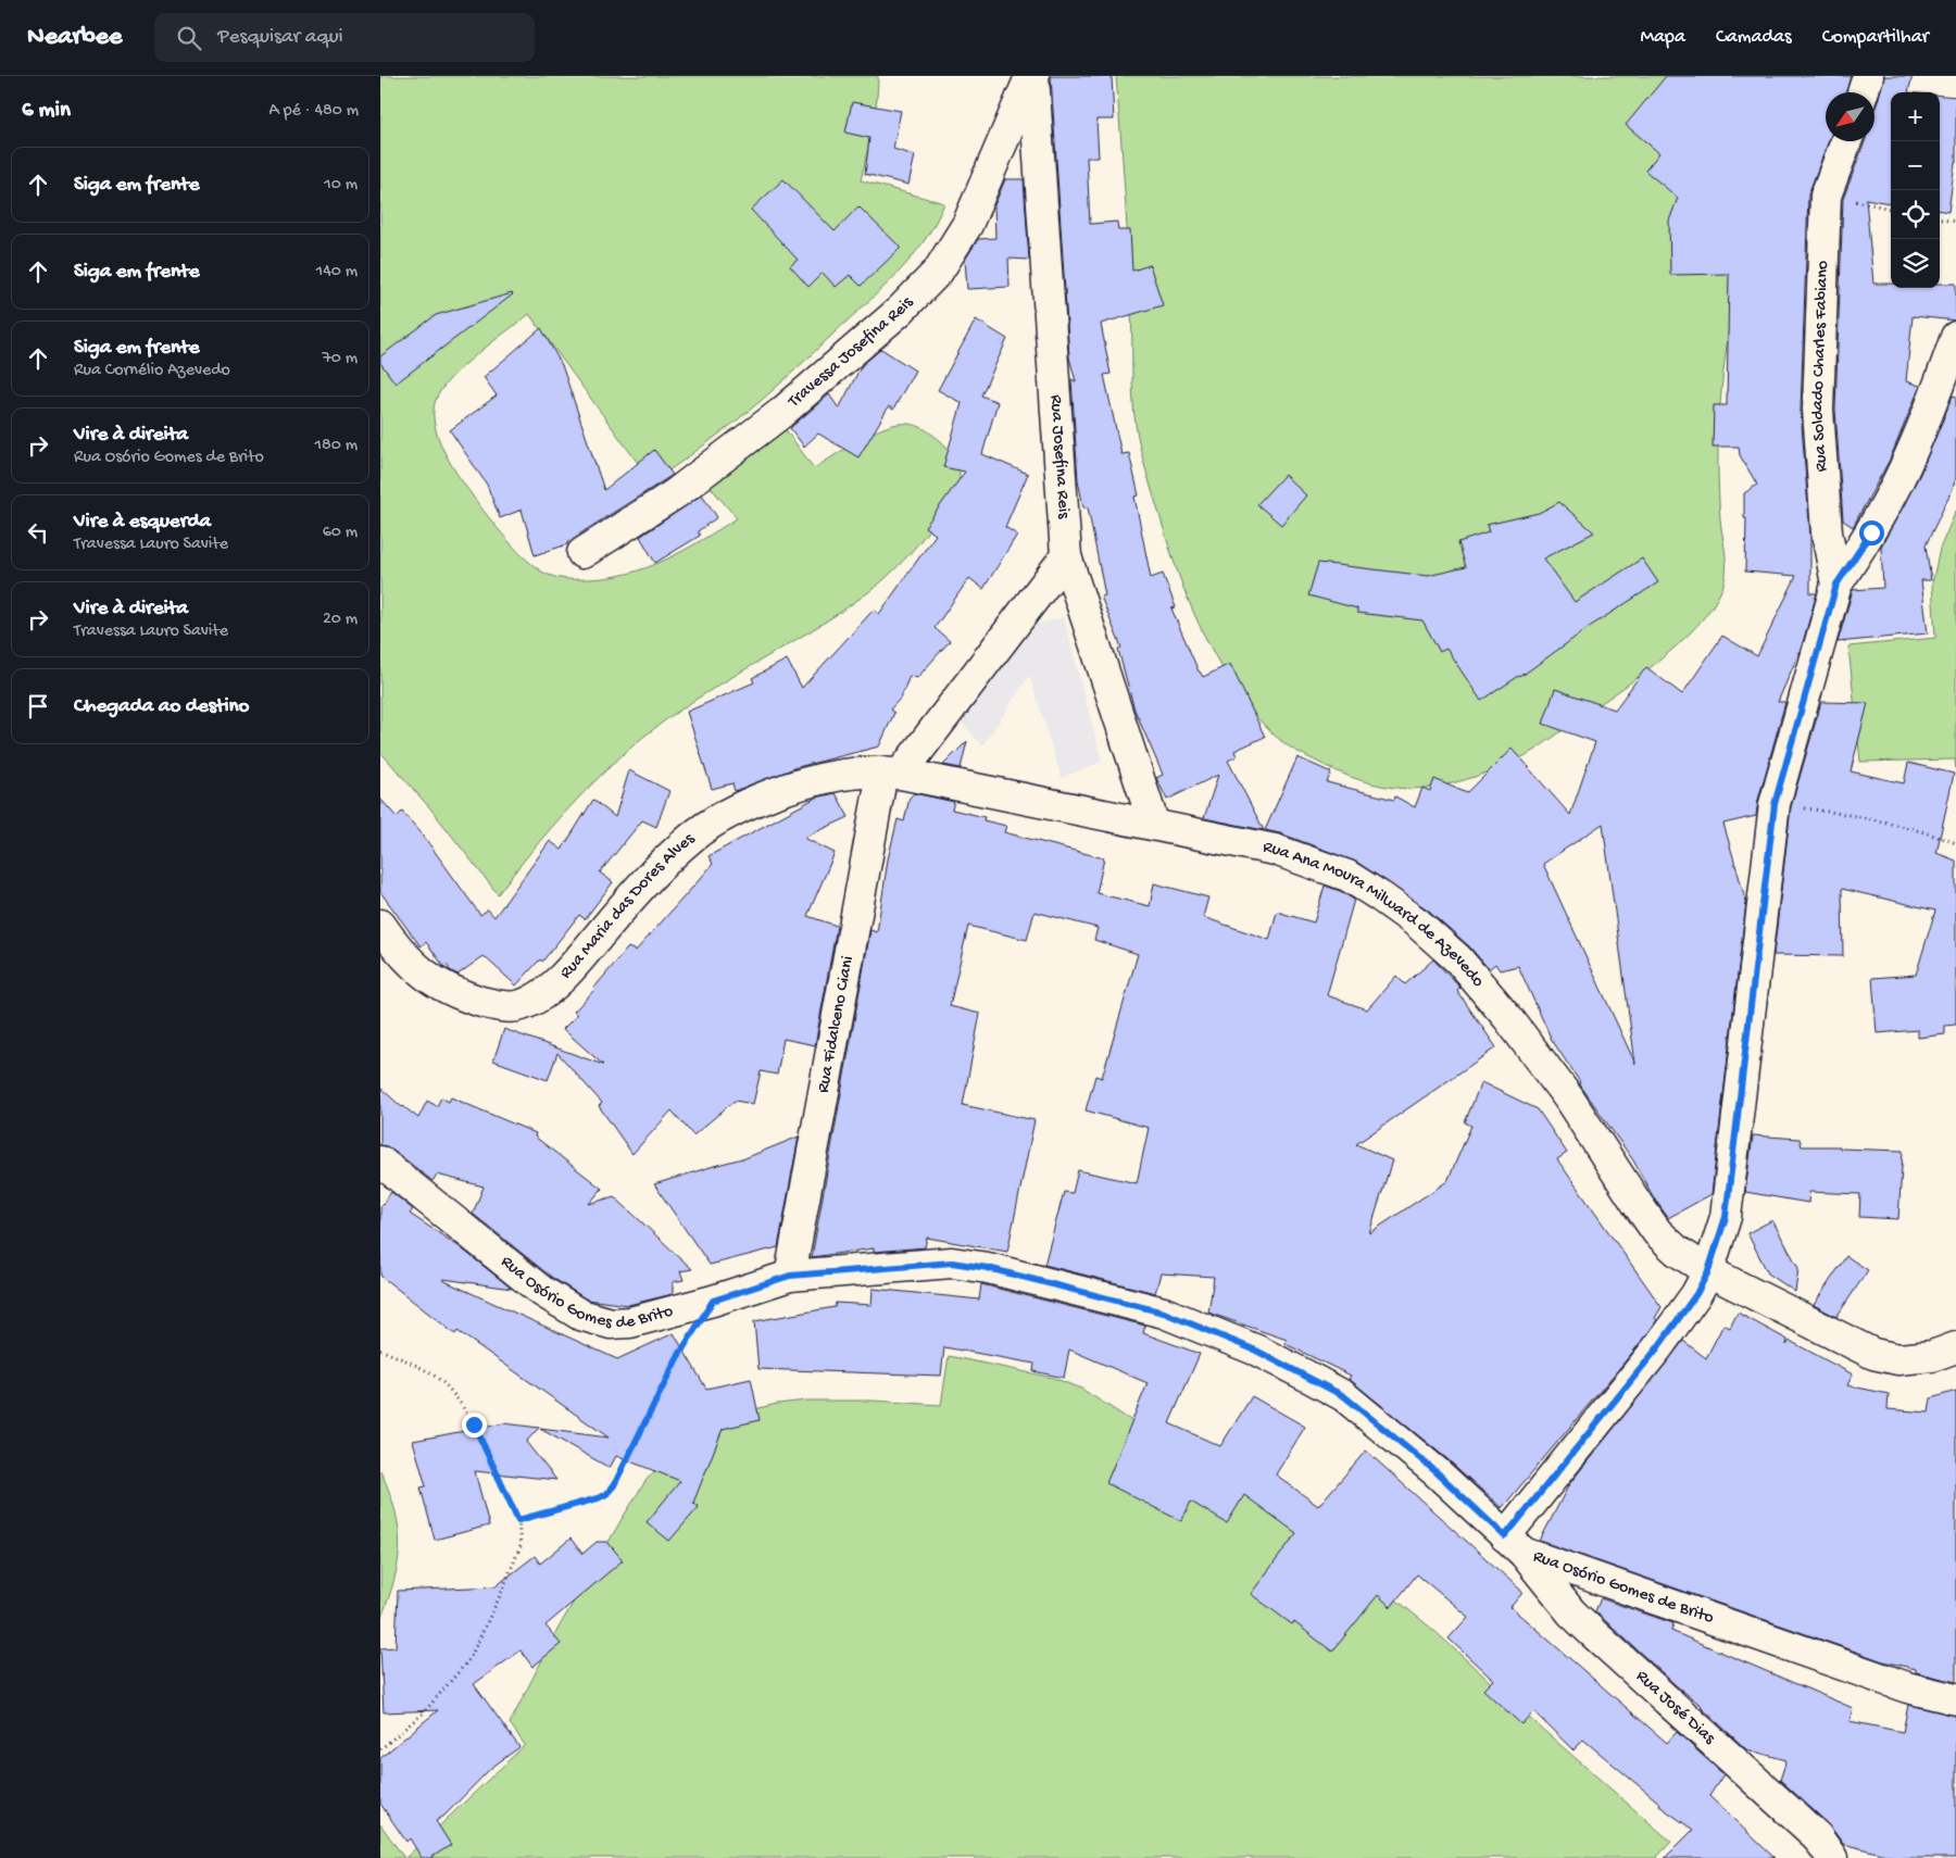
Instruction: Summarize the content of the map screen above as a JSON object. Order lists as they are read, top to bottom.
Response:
{
  "streets": {
    "street": [
      "Travessa Josefina Reis",
      "Rua Soldado Charles Fabiano",
      "Rua Josefina Reis",
      "Rua Maria das Dores Alves",
      "Rua Ana Moura Milward de Azevedo",
      "Rua Fidalceno Ciani",
      "Rua Osório Gomes de Brito",
      "Rua José Dias"
    ]
  },
  "crossings": [
    ["Travessa Josefina Reis", "Rua Josefina Reis"],
    ["Rua Soldado Charles Fabiano", "Rua Ana Moura Milward de Azevedo"],
    ["Rua Soldado Charles Fabiano", "Rua Osório Gomes de Brito"],
    ["Rua Soldado Charles Fabiano", "Rua José Dias"],
    ["Rua Josefina Reis", "Rua Ana Moura Milward de Azevedo"],
    ["Rua Maria das Dores Alves", "Rua Ana Moura Milward de Azevedo"],
    ["Rua Maria das Dores Alves", "Rua Fidalceno Ciani"],
    ["Rua Ana Moura Milward de Azevedo", "Rua Fidalceno Ciani"],
    ["Rua Fidalceno Ciani", "Rua Osório Gomes de Brito"],
    ["Rua Osório Gomes de Brito", "Rua José Dias"]
  ],
  "north": "bottom left",
  "page": {
    "header": "Nearbee",
    "search": "Pesquisar aqui",
    "nav": ["Mapa", "Camadas", "Compartilhar"],
    "heading": ["6 min", "A pé · 480 m"],
    "map_buttons": ["+", "−"],
    "list": [
      ["Siga em frente", "10 m"],
      ["Siga em frente", "140 m"],
      ["Siga em frente", "Rua Cornélio Azevedo", "70 m"],
      ["Vire à direita", "Rua Osório Gomes de Brito", "180 m"],
      ["Vire à esquerda", "Travessa Lauro Savite", "60 m"],
      ["Vire à direita", "Travessa Lauro Savite", "20 m"],
      "Chegada ao destino"
    ]
  }
}
